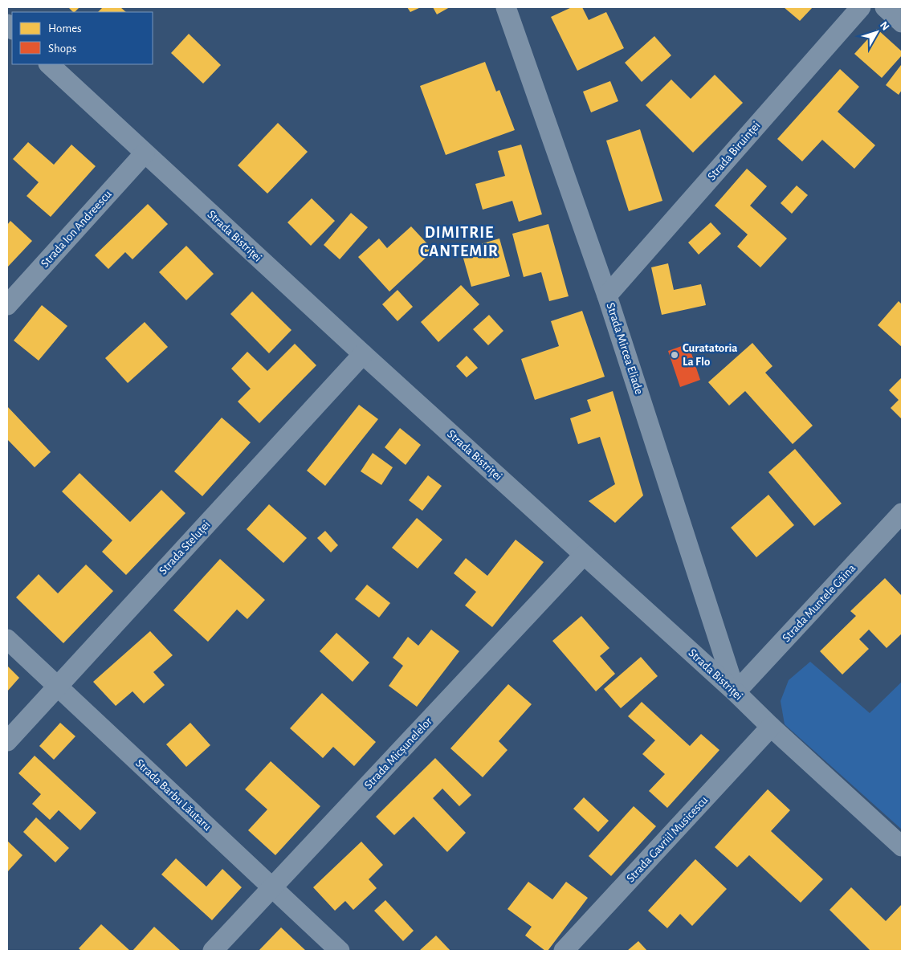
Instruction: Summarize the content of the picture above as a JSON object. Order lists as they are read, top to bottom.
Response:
{
  "streets": {
    "street": [
      "Strada Biruinței",
      "Strada Ion Andreescu",
      "Strada Bistriței",
      "Strada Mircea Eliade",
      "Strada Steluței",
      "Strada Muntele Găina",
      "Strada Micșunelelor",
      "Strada Barbu Lăutaru",
      "Strada Gavriil Musicescu"
    ]
  },
  "crossings": [
    ["Strada Biruinței", "Strada Mircea Eliade"],
    ["Strada Ion Andreescu", "Strada Bistriței"],
    ["Strada Bistriței", "Strada Mircea Eliade"],
    ["Strada Bistriței", "Strada Steluței"],
    ["Strada Bistriței", "Strada Muntele Găina"],
    ["Strada Bistriței", "Strada Micșunelelor"],
    ["Strada Bistriței", "Strada Gavriil Musicescu"],
    ["Strada Mircea Eliade", "Strada Muntele Găina"],
    ["Strada Steluței", "Strada Barbu Lăutaru"],
    ["Strada Micșunelelor", "Strada Barbu Lăutaru"]
  ],
  "districts": ["DIMITRIE CANTEMIR"],
  "places": ["Curatatoria La Flo"],
  "legend": ["Homes", "Shops"],
  "north": "top right"
}
